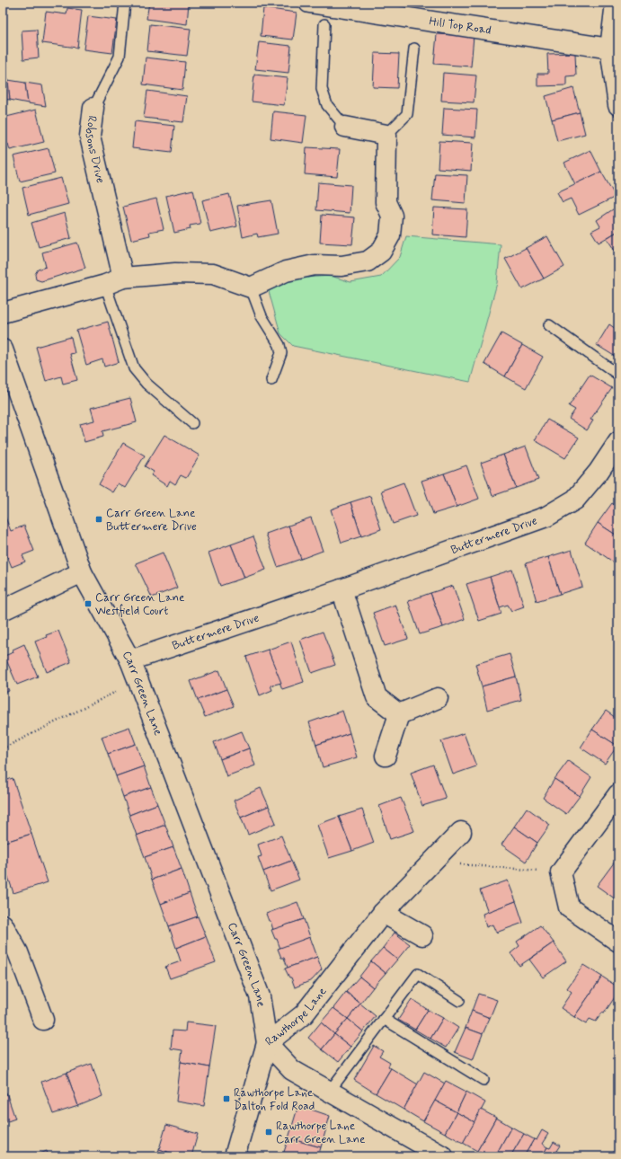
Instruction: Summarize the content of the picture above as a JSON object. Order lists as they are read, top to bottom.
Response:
{
  "streets": {
    "street": [
      "Hill Top Road",
      "Robsons Drive",
      "Buttermere Drive",
      "Carr Green Lane",
      "Rawthorpe Lane"
    ]
  },
  "crossings": [
    ["Buttermere Drive", "Carr Green Lane"],
    ["Carr Green Lane", "Rawthorpe Lane"]
  ],
  "places": {
    "transit": [
      "Carr Green Lane Buttermere Drive",
      "Carr Green Lane Westfield Court",
      "Rawthorpe Lane Dalton Fold Road",
      "Rawthorpe Lane Carr Green Lane"
    ]
  }
}
